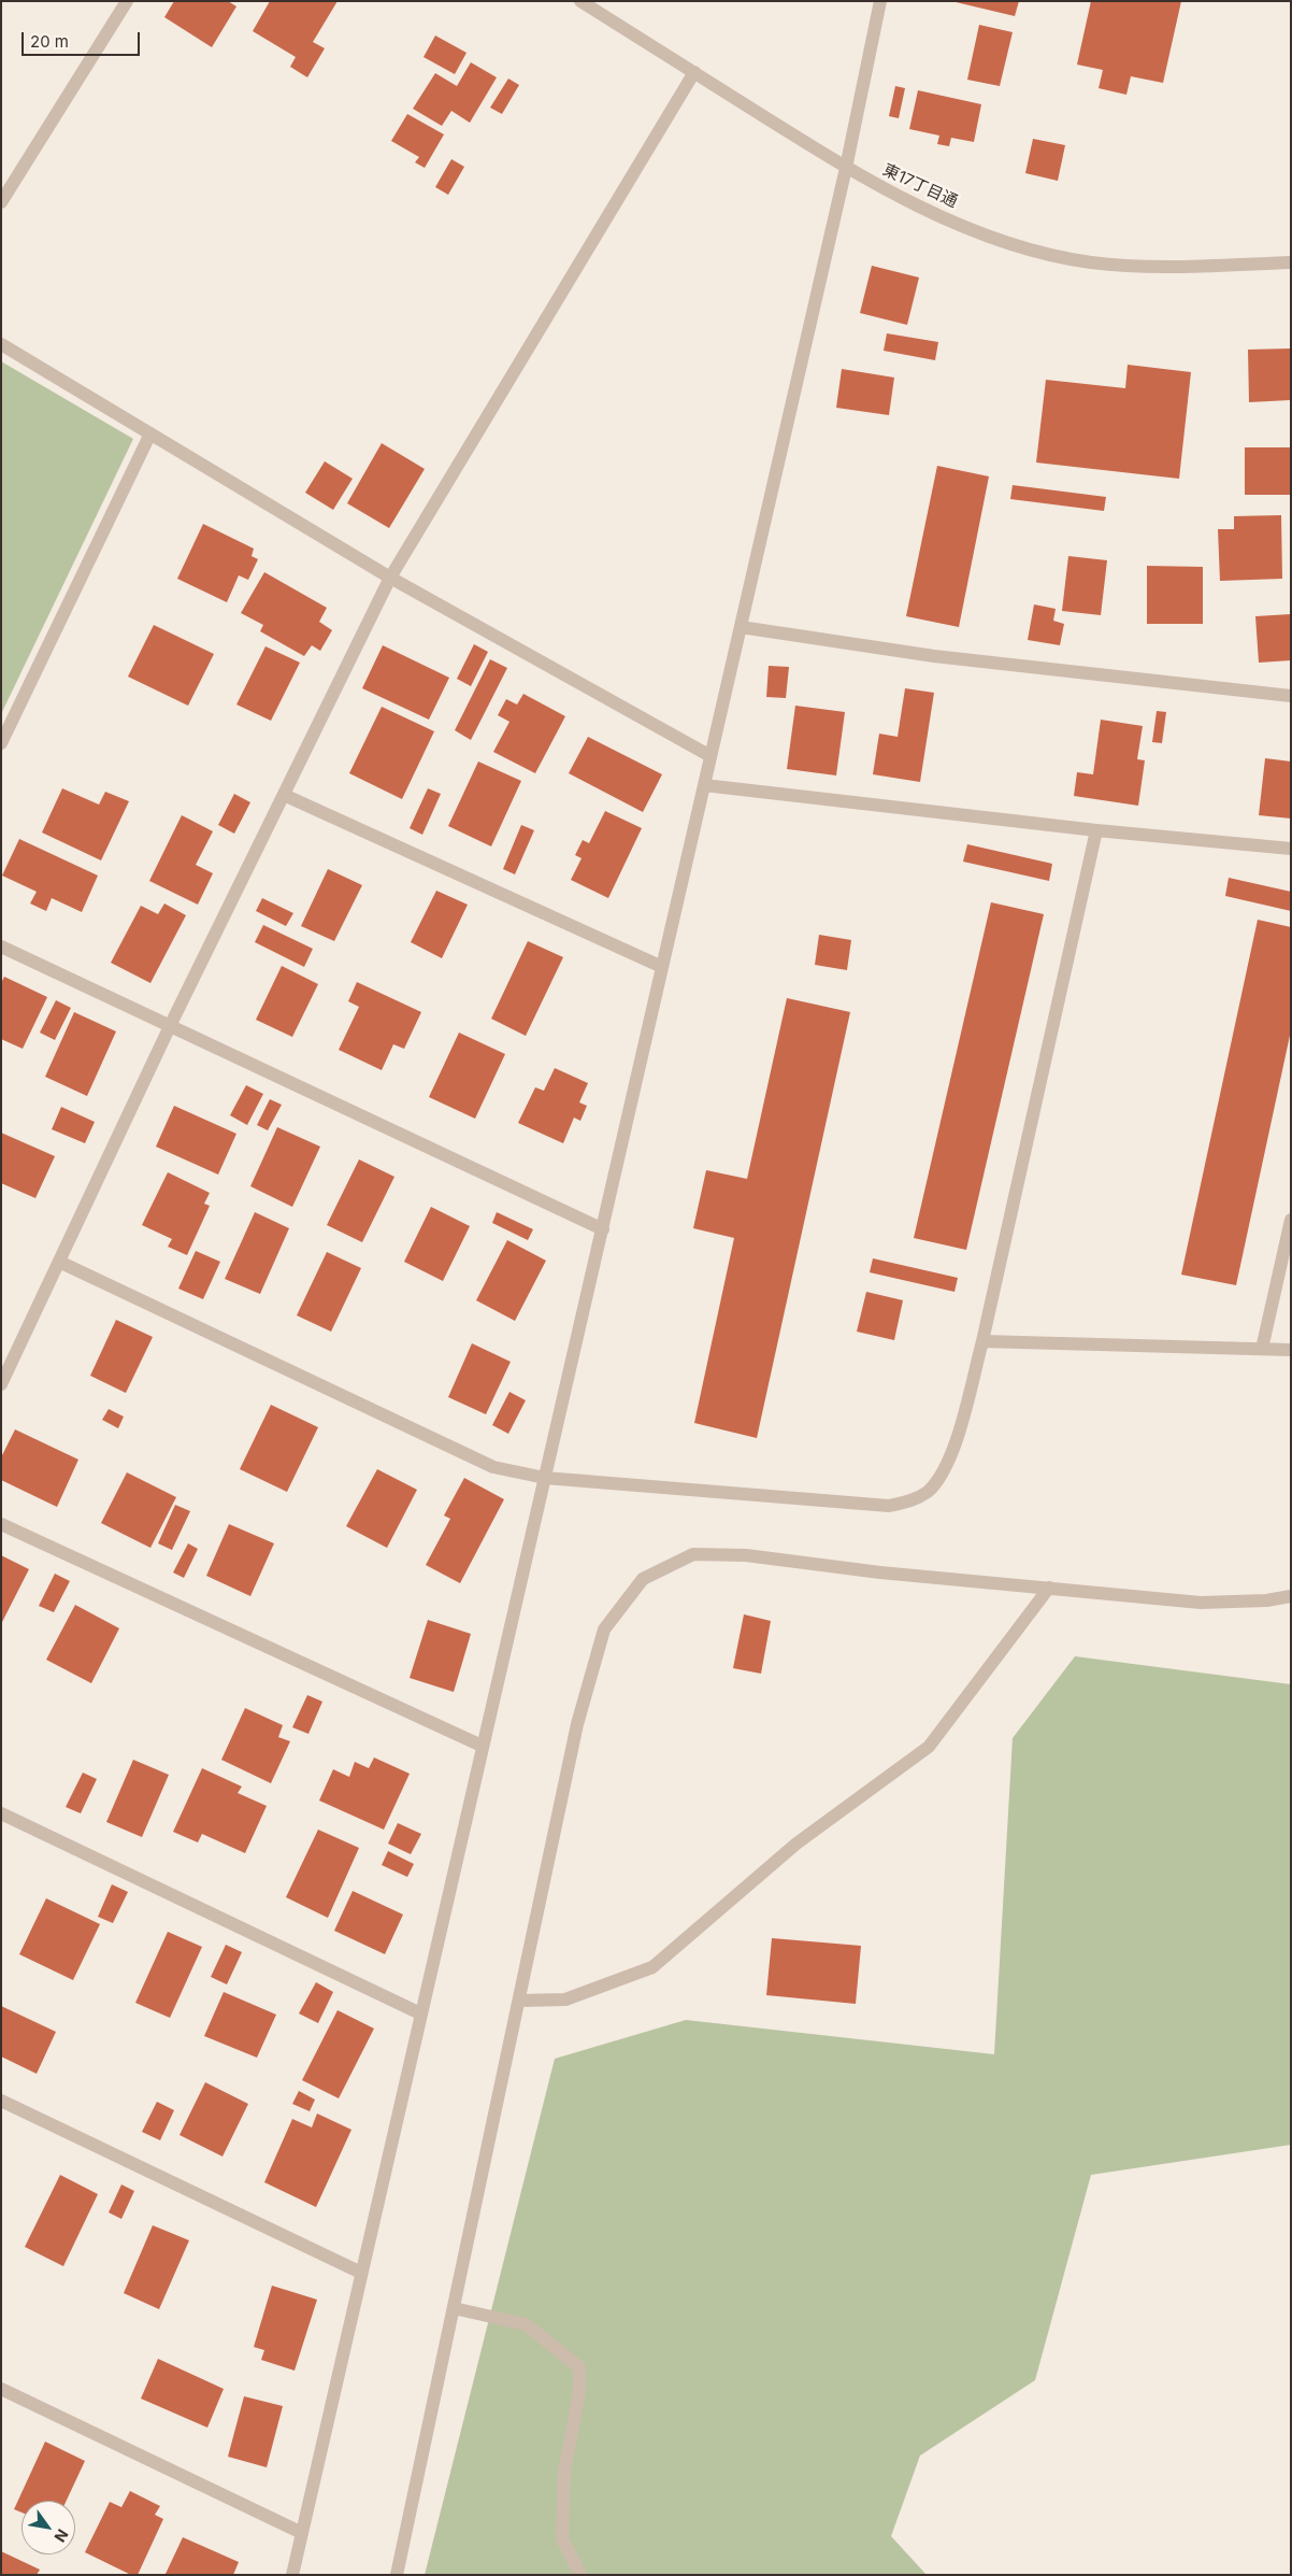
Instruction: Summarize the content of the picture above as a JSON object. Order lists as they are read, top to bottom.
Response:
{
  "streets": {
    "street": ["東17丁目通"]
  },
  "scale_bar": "20 m",
  "north": "bottom right"
}
